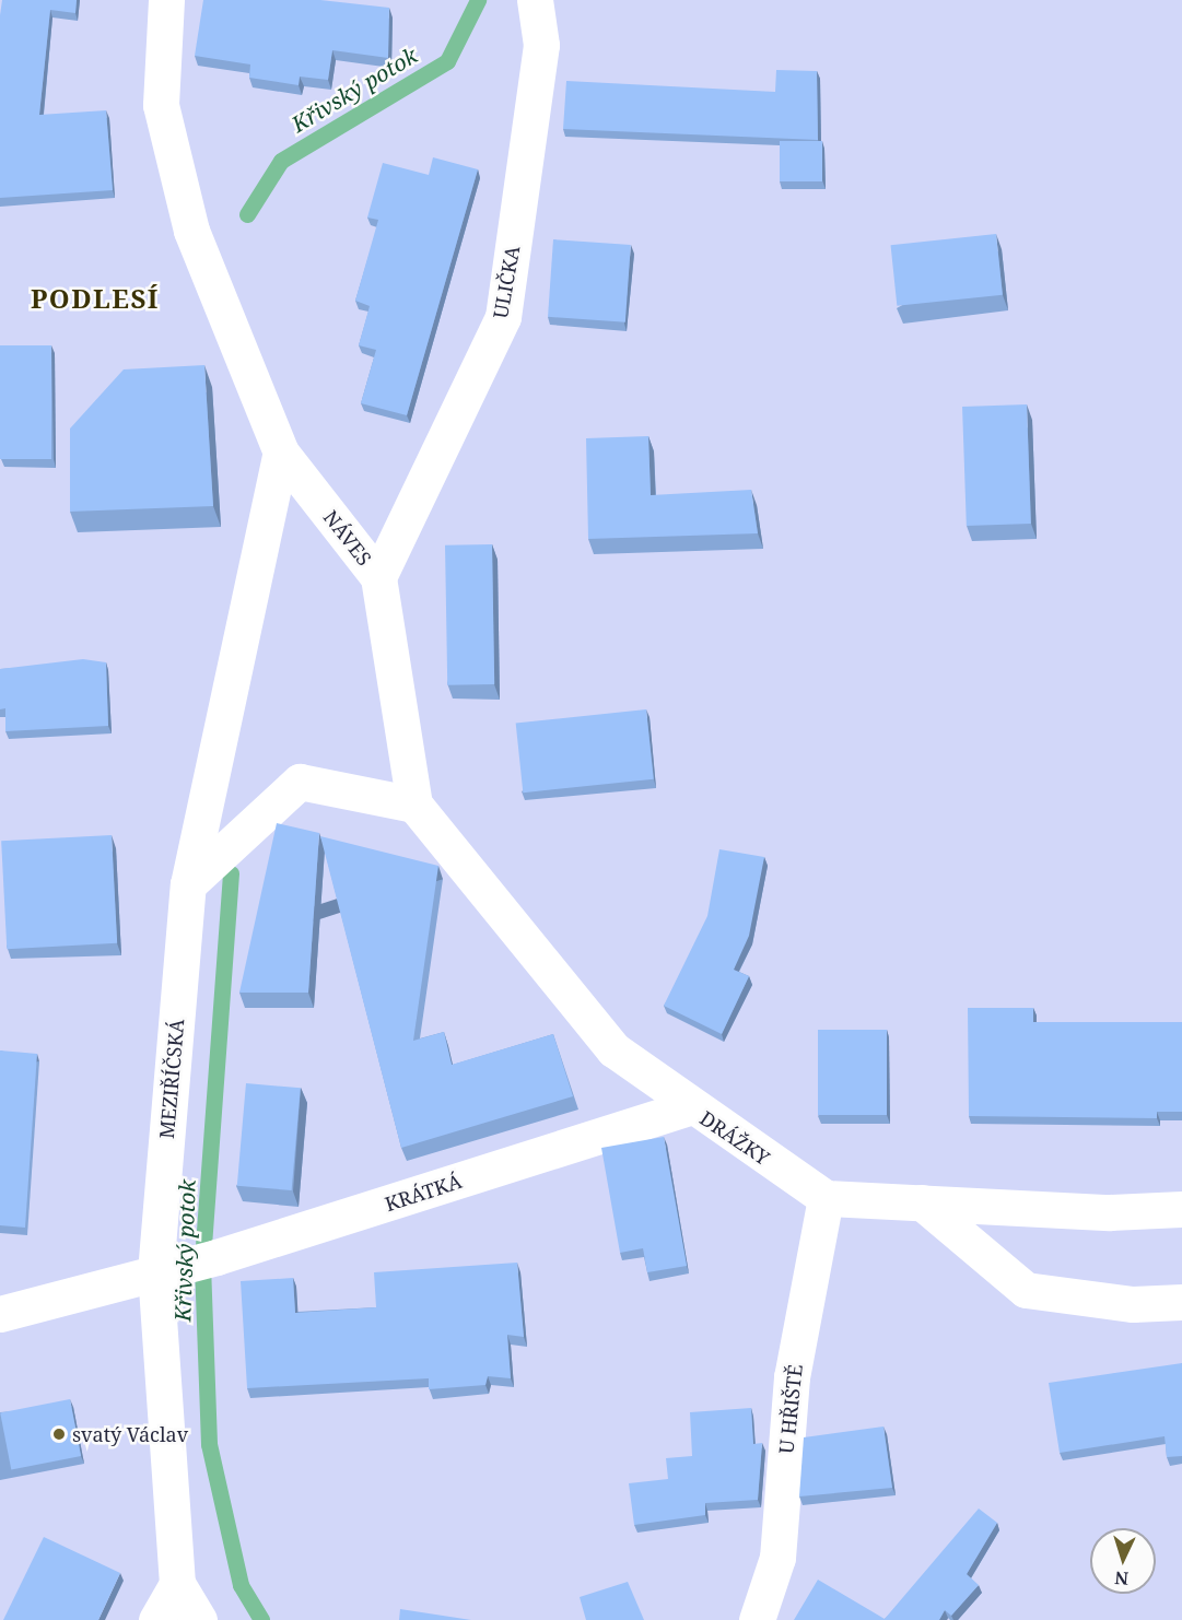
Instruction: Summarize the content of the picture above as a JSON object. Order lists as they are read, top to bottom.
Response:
{
  "streets": {
    "street": [
      "ULIČKA",
      "NÁVES",
      "MEZIŘÍČSKÁ",
      "DRÁŽKY",
      "KRÁTKÁ",
      "U HŘIŠTĚ"
    ]
  },
  "crossings": [
    ["ULIČKA", "NÁVES"],
    ["NÁVES", "DRÁŽKY"],
    ["MEZIŘÍČSKÁ", "KRÁTKÁ"],
    ["DRÁŽKY", "KRÁTKÁ"],
    ["DRÁŽKY", "U HŘIŠTĚ"]
  ],
  "districts": ["PODLESÍ"],
  "water": ["Křivský potok"],
  "places": ["svatý Václav"],
  "north": "bottom"
}
